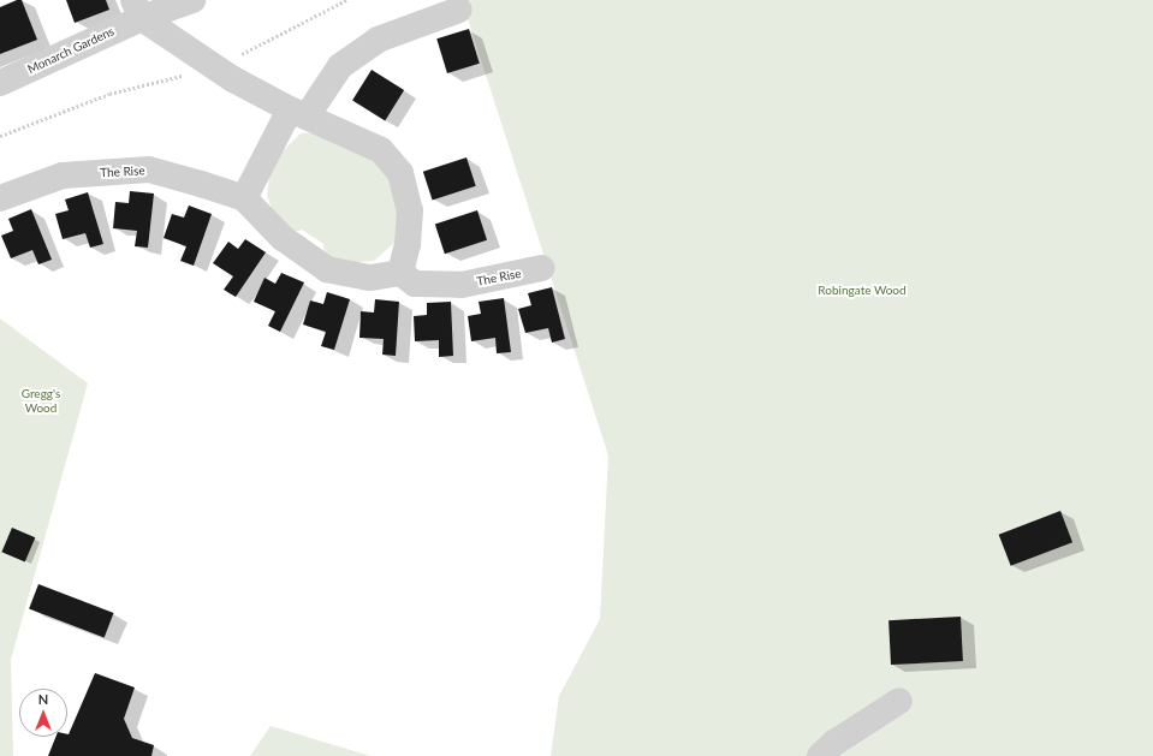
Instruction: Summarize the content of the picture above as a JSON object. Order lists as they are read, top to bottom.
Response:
{
  "streets": {
    "street": ["Monarch Gardens", "The Rise"]
  },
  "parks": ["Robingate Wood", "Gregg's Wood"],
  "north": "top"
}
